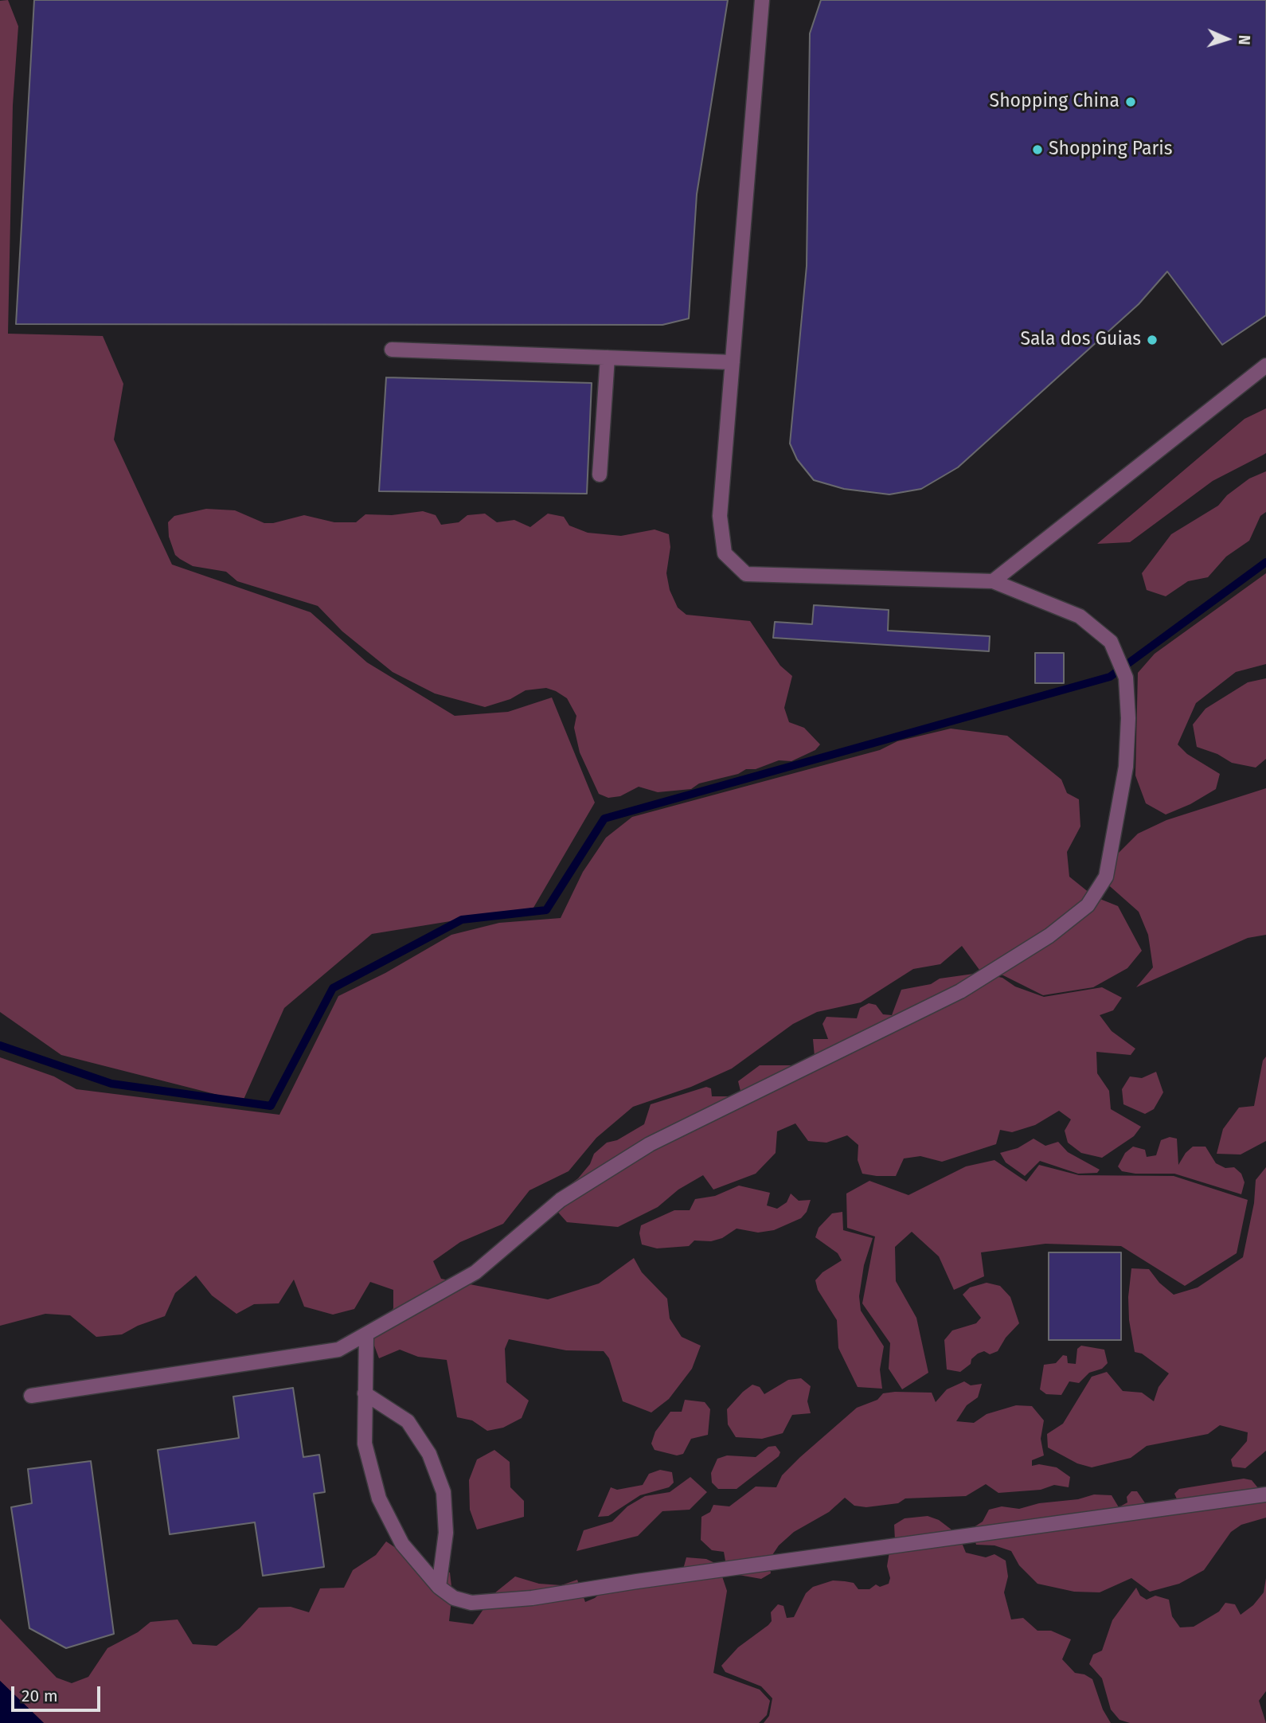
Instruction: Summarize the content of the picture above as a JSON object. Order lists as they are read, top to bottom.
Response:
{
  "places": ["Shopping China", "Shopping Paris", "Sala dos Guias"],
  "scale_bar": "20 m",
  "north": "right"
}
